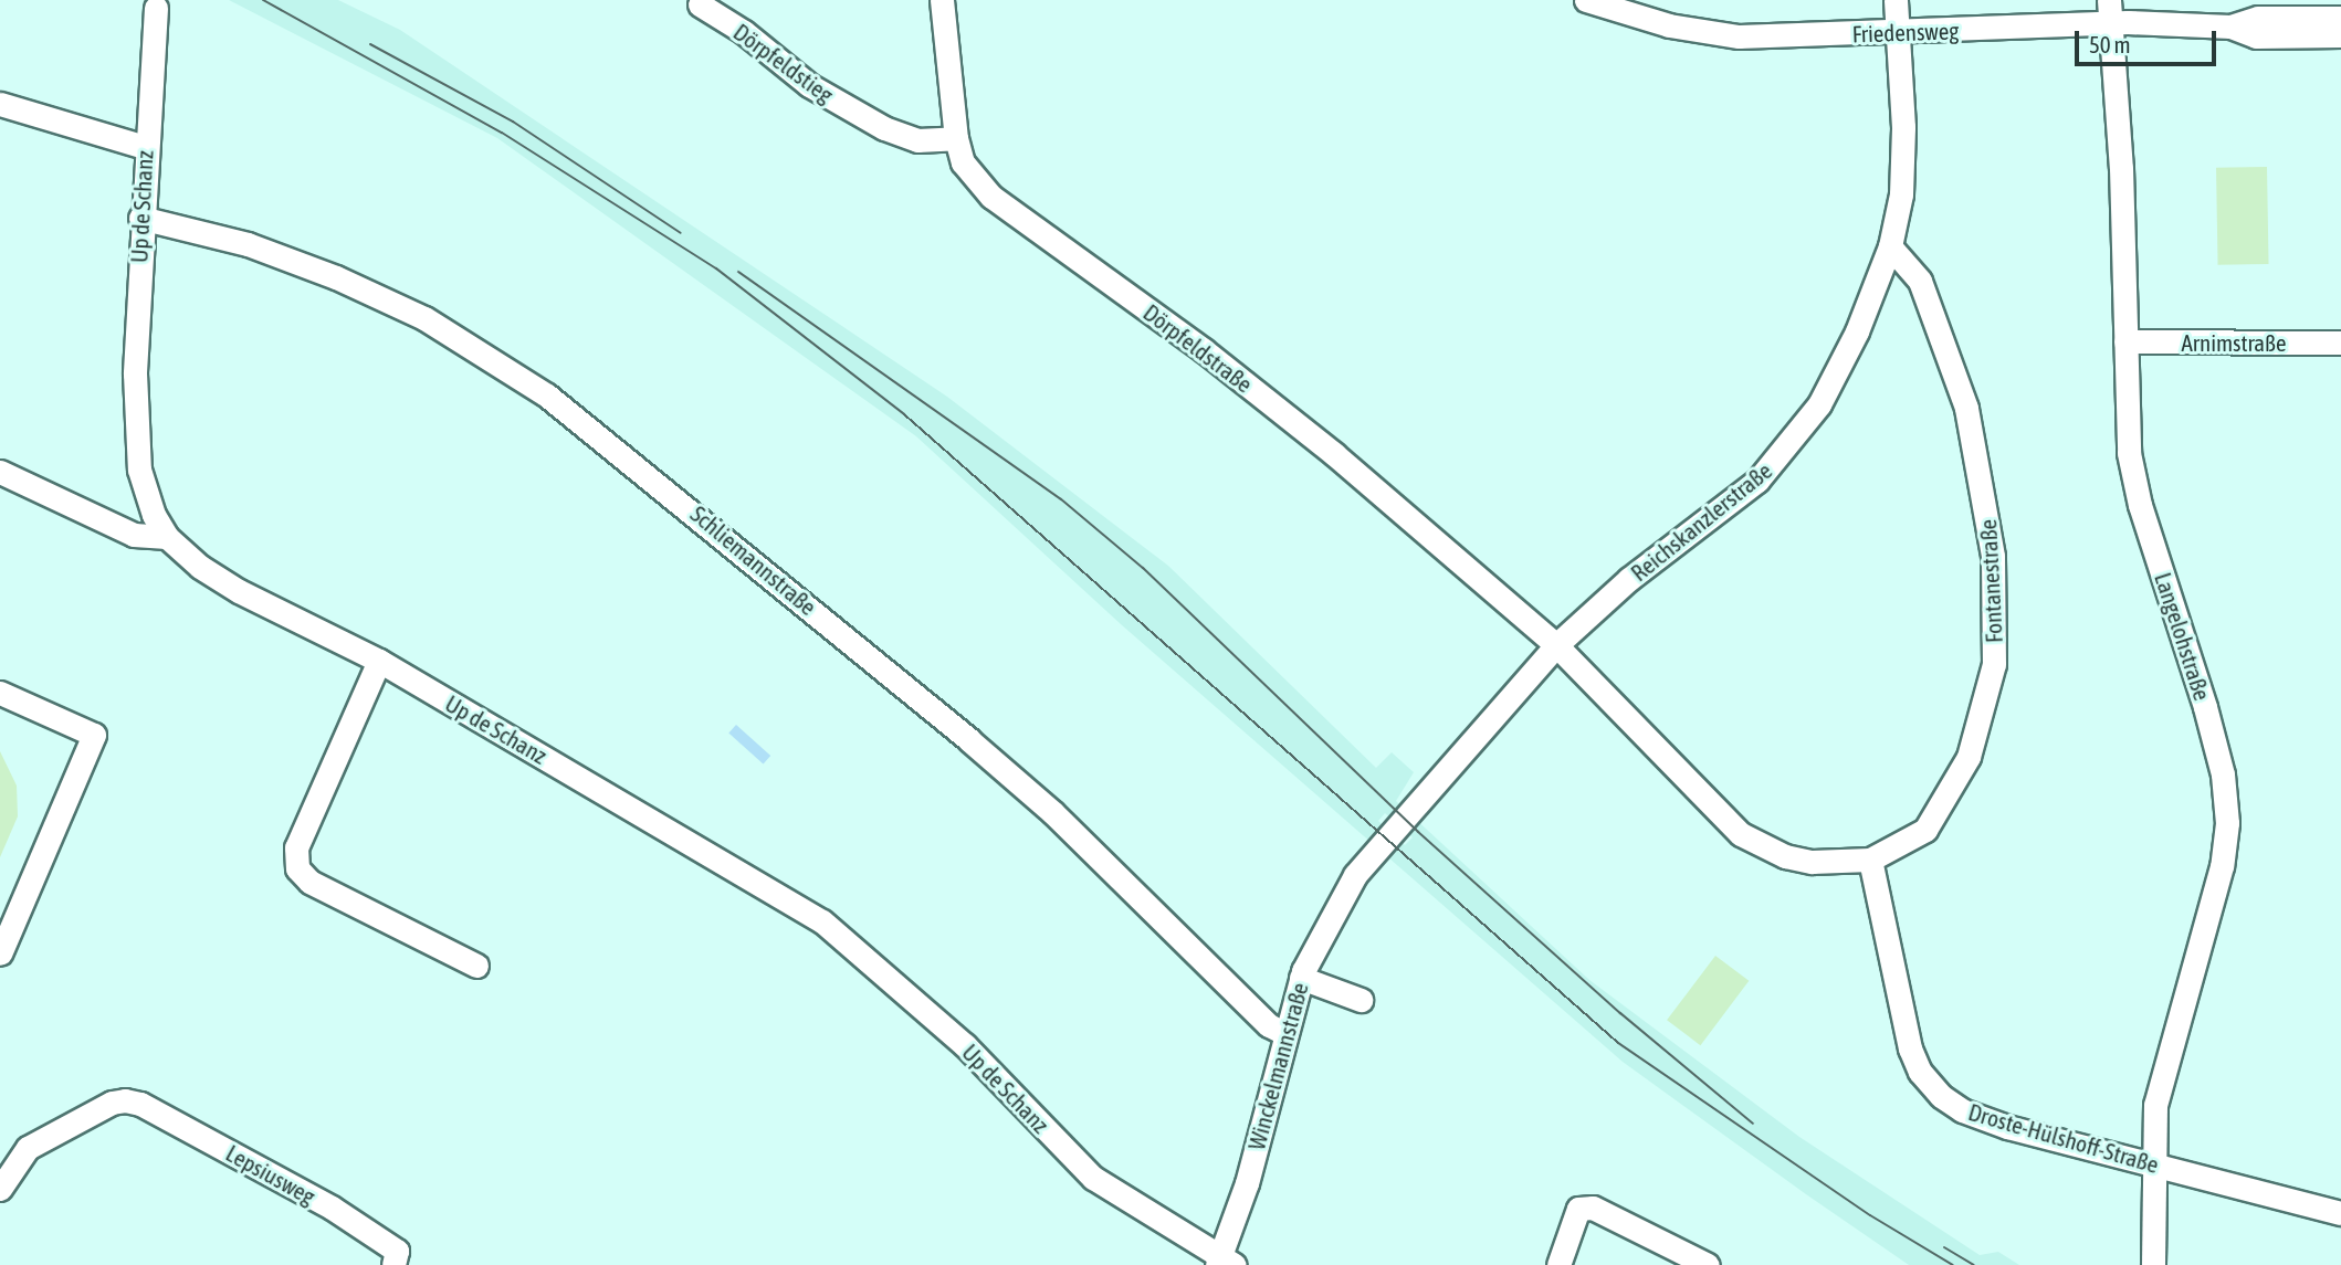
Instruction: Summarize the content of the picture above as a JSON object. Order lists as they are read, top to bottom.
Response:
{
  "streets": {
    "street": [
      "Friedensweg",
      "Dörpfeldstieg",
      "Up de Schanz",
      "Arnimstraße",
      "Dörpfeldstraße",
      "Reichskanzlerstraße",
      "Schliemannstraße",
      "Fontanestraße",
      "Langelohstraße",
      "Winckelmannstraße",
      "Droste-Hülshoff-Straße",
      "Lepsiusweg"
    ]
  },
  "crossings": [
    ["Friedensweg", "Reichskanzlerstraße"],
    ["Friedensweg", "Langelohstraße"],
    ["Dörpfeldstieg", "Dörpfeldstraße"],
    ["Up de Schanz", "Schliemannstraße"],
    ["Up de Schanz", "Winckelmannstraße"],
    ["Arnimstraße", "Langelohstraße"],
    ["Dörpfeldstraße", "Reichskanzlerstraße"],
    ["Dörpfeldstraße", "Fontanestraße"],
    ["Reichskanzlerstraße", "Fontanestraße"],
    ["Reichskanzlerstraße", "Winckelmannstraße"],
    ["Schliemannstraße", "Winckelmannstraße"],
    ["Fontanestraße", "Droste-Hülshoff-Straße"],
    ["Langelohstraße", "Droste-Hülshoff-Straße"]
  ],
  "scale_bar": "50 m"
}
